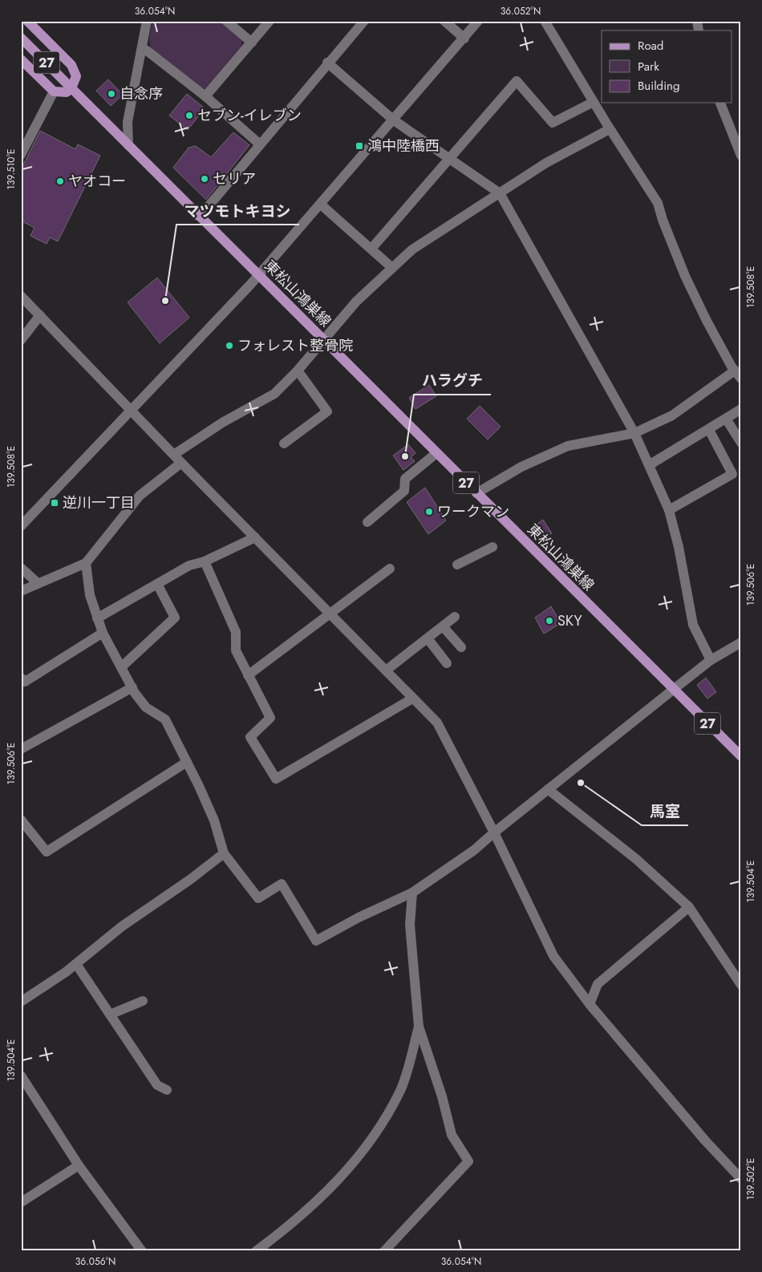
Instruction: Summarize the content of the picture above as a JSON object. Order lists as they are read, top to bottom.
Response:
{
  "streets": {
    "main road": ["27", "東松山鴻巣線"]
  },
  "places": {
    "other": [
      "自念序",
      "セブン-イレブン",
      "セリア",
      "ヤオコー",
      "マツモトキヨシ",
      "フォレスト整骨院",
      "ハラグチ",
      "ワークマン",
      "SKY",
      "馬室"
    ],
    "transit": ["鴻中陸橋西", "逆川一丁目"]
  },
  "legend": ["Road", "Park", "Building"],
  "coordinates": [
    "36.054°N",
    "36.052°N",
    "139.510°E",
    "139.508°E",
    "139.506°E",
    "139.504°E",
    "139.502°E",
    "36.056°N"
  ]
}
